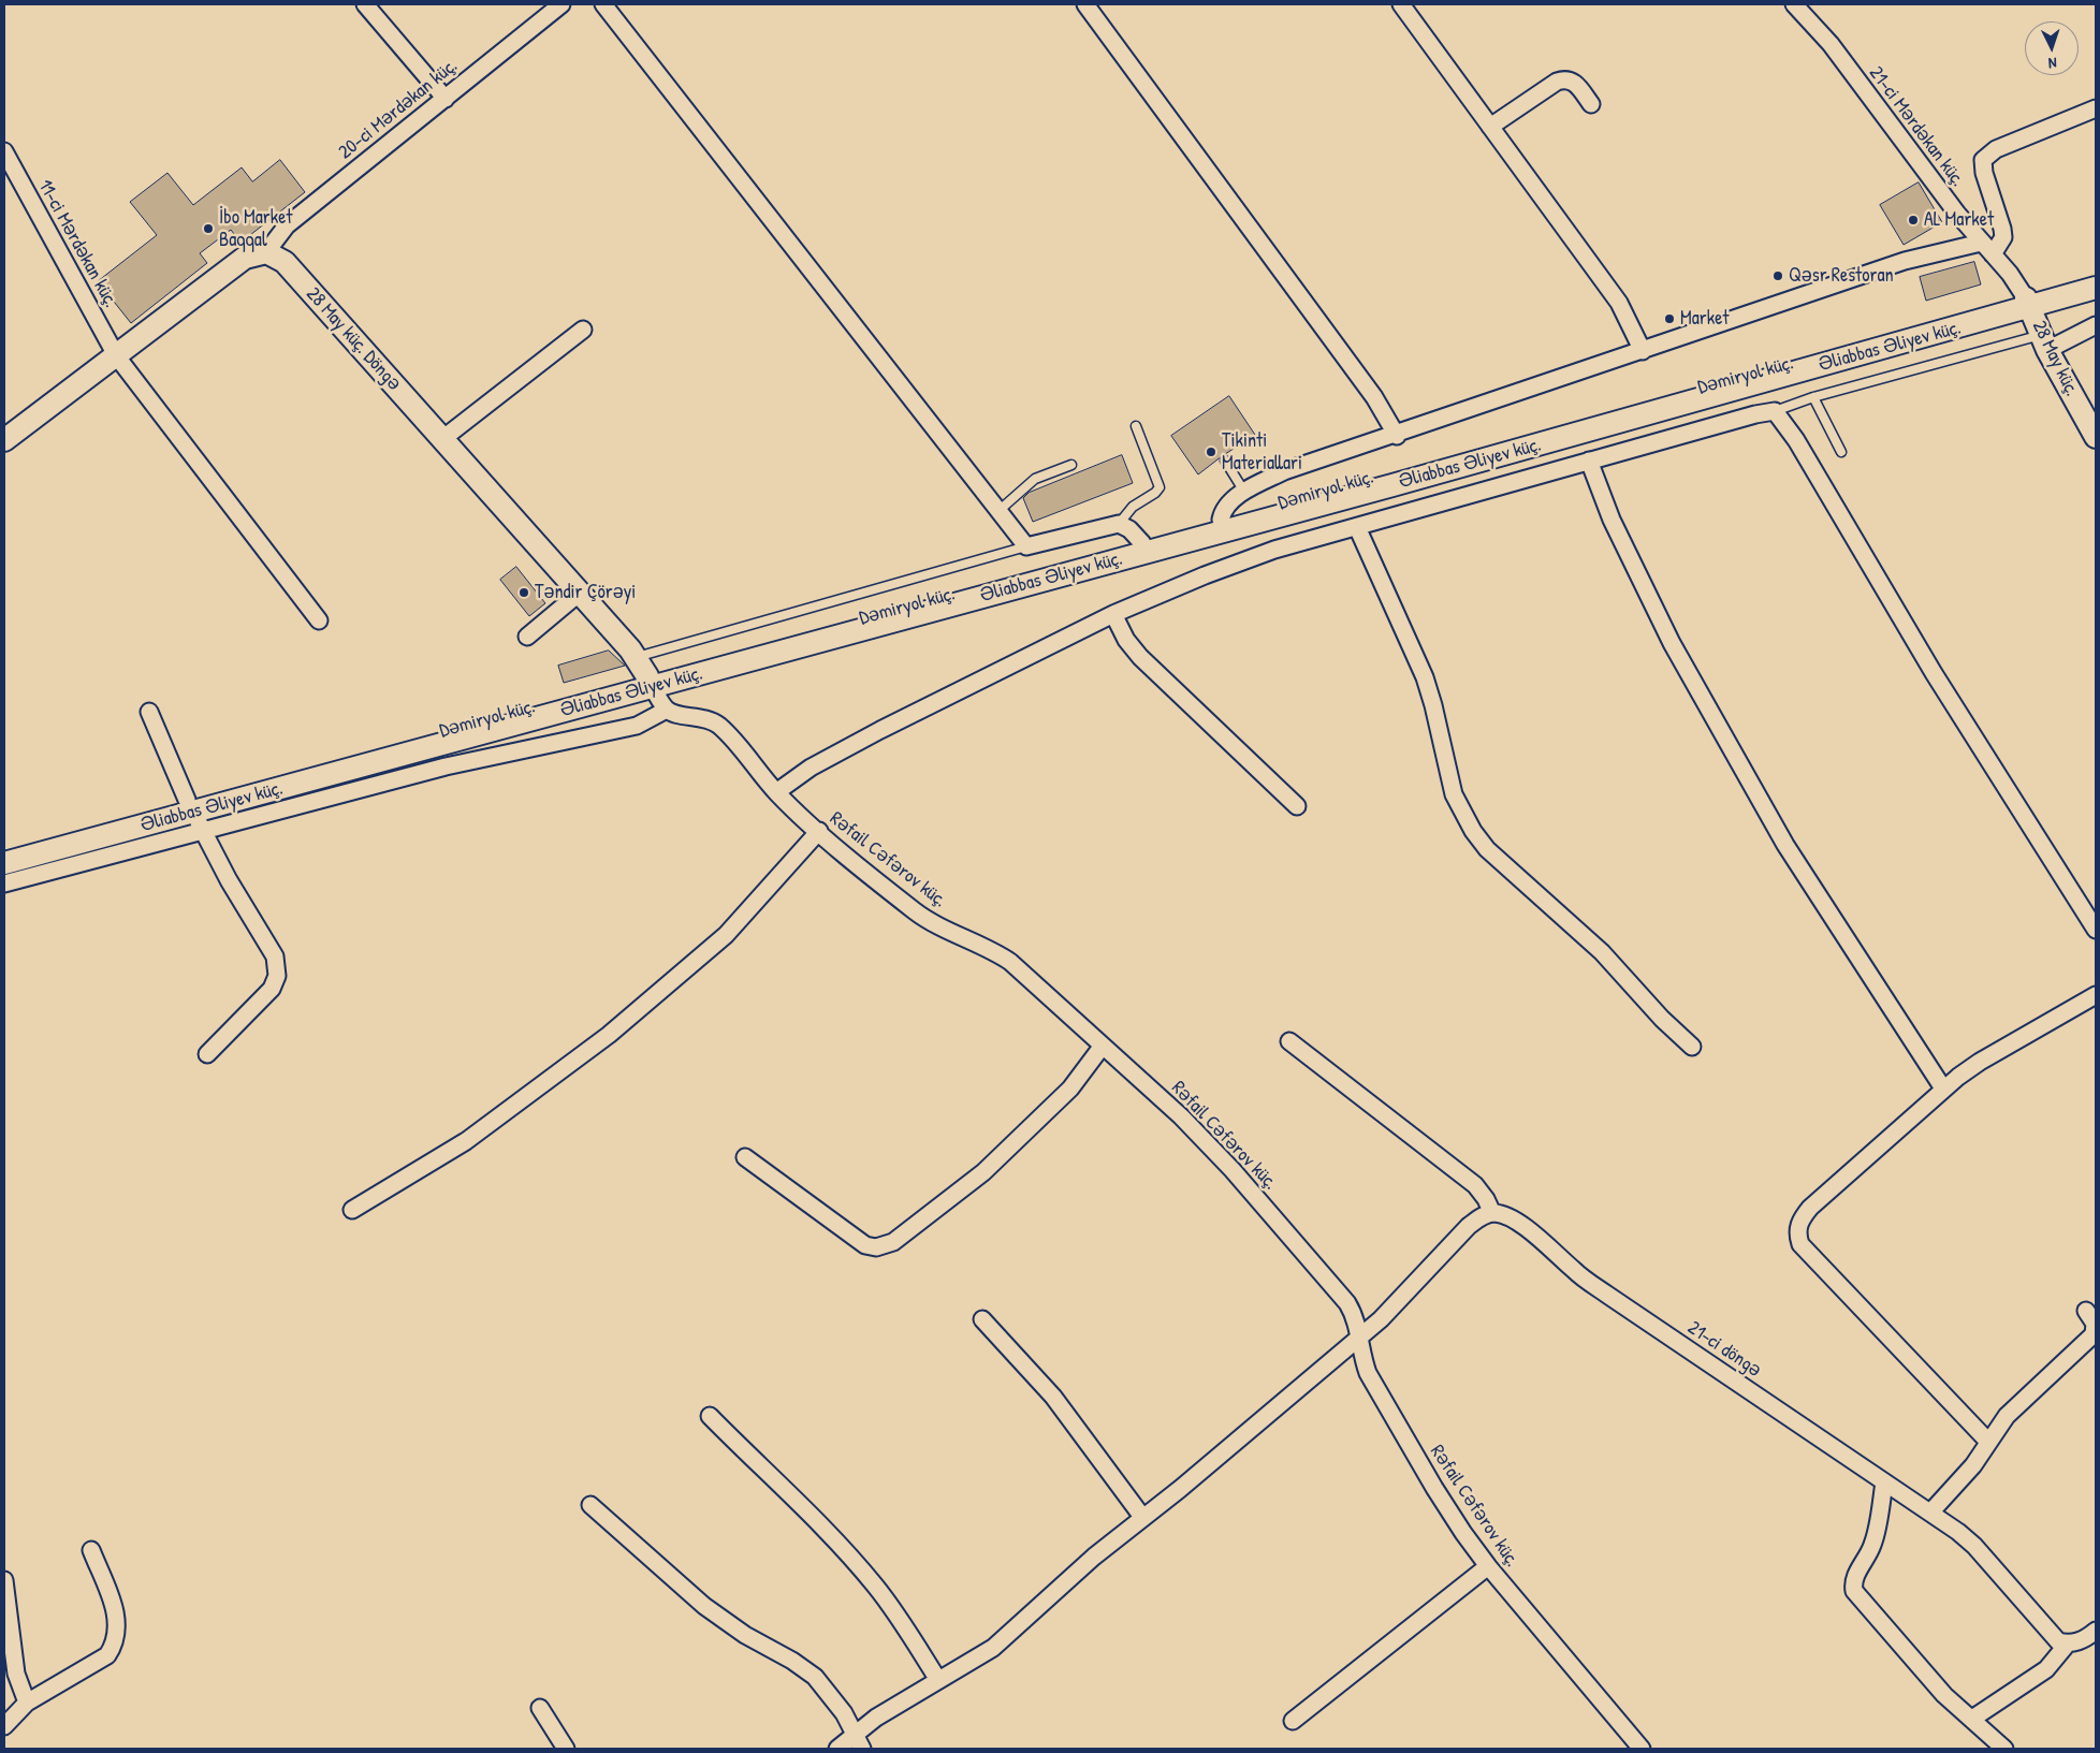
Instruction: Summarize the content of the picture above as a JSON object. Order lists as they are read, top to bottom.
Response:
{
  "streets": {
    "main road": [
      "28 May küç. Döngə",
      "Əliabbas Əliyev küç.",
      "28 May küç.",
      "Dəmiryol küç."
    ],
    "street": [
      "20-ci Mərdəkan küç.",
      "21-ci Mərdəkan küç.",
      "11-ci Mərdəkan küç.",
      "Rəfail Cəfərov küç.",
      "21-ci döngə"
    ]
  },
  "crossings": [
    ["20-ci Mərdəkan küç.", "28 May küç. Döngə"],
    ["21-ci Mərdəkan küç.", "Əliabbas Əliyev küç."],
    ["21-ci Mərdəkan küç.", "28 May küç."],
    ["21-ci Mərdəkan küç.", "Dəmiryol küç."],
    ["28 May küç. Döngə", "Əliabbas Əliyev küç."],
    ["28 May küç. Döngə", "Dəmiryol küç."],
    ["Əliabbas Əliyev küç.", "28 May küç."],
    ["Əliabbas Əliyev küç.", "Dəmiryol küç."],
    ["28 May küç.", "Dəmiryol küç."]
  ],
  "places": [
    "AL Market",
    "İbo Market Baqqal",
    "Qəsr Restoran",
    "Market",
    "Tikinti Materiallari",
    "Təndir Çörəyi"
  ],
  "north": "bottom"
}
